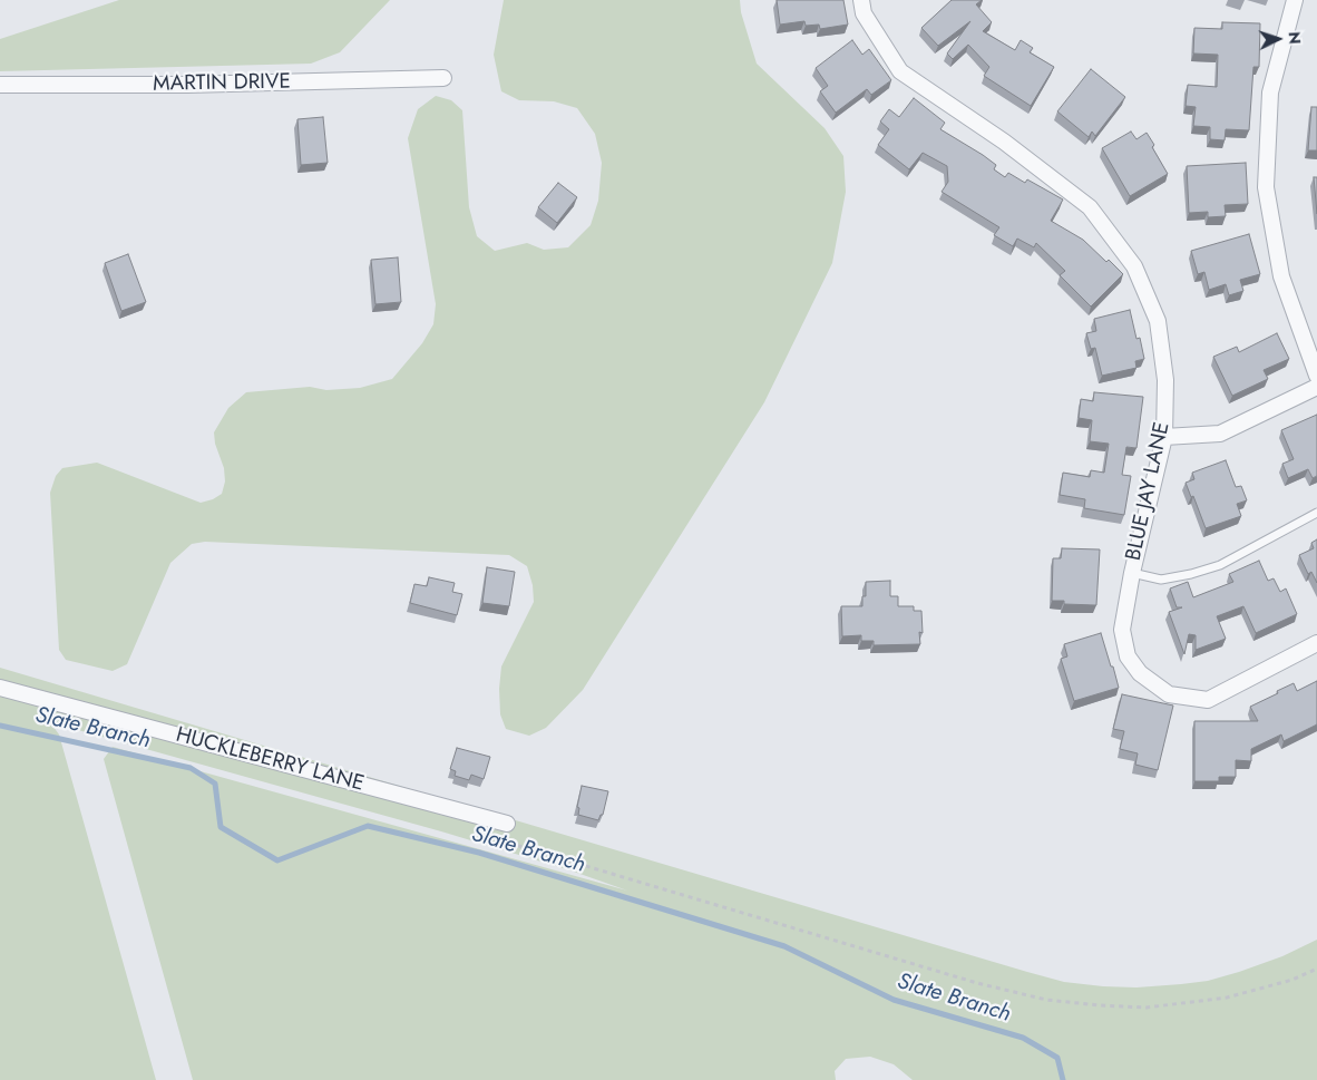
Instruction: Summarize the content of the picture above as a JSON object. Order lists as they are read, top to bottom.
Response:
{
  "streets": {
    "street": ["MARTIN DRIVE", "BLUE JAY LANE", "HUCKLEBERRY LANE"]
  },
  "water": ["Slate Branch"],
  "north": "right"
}
